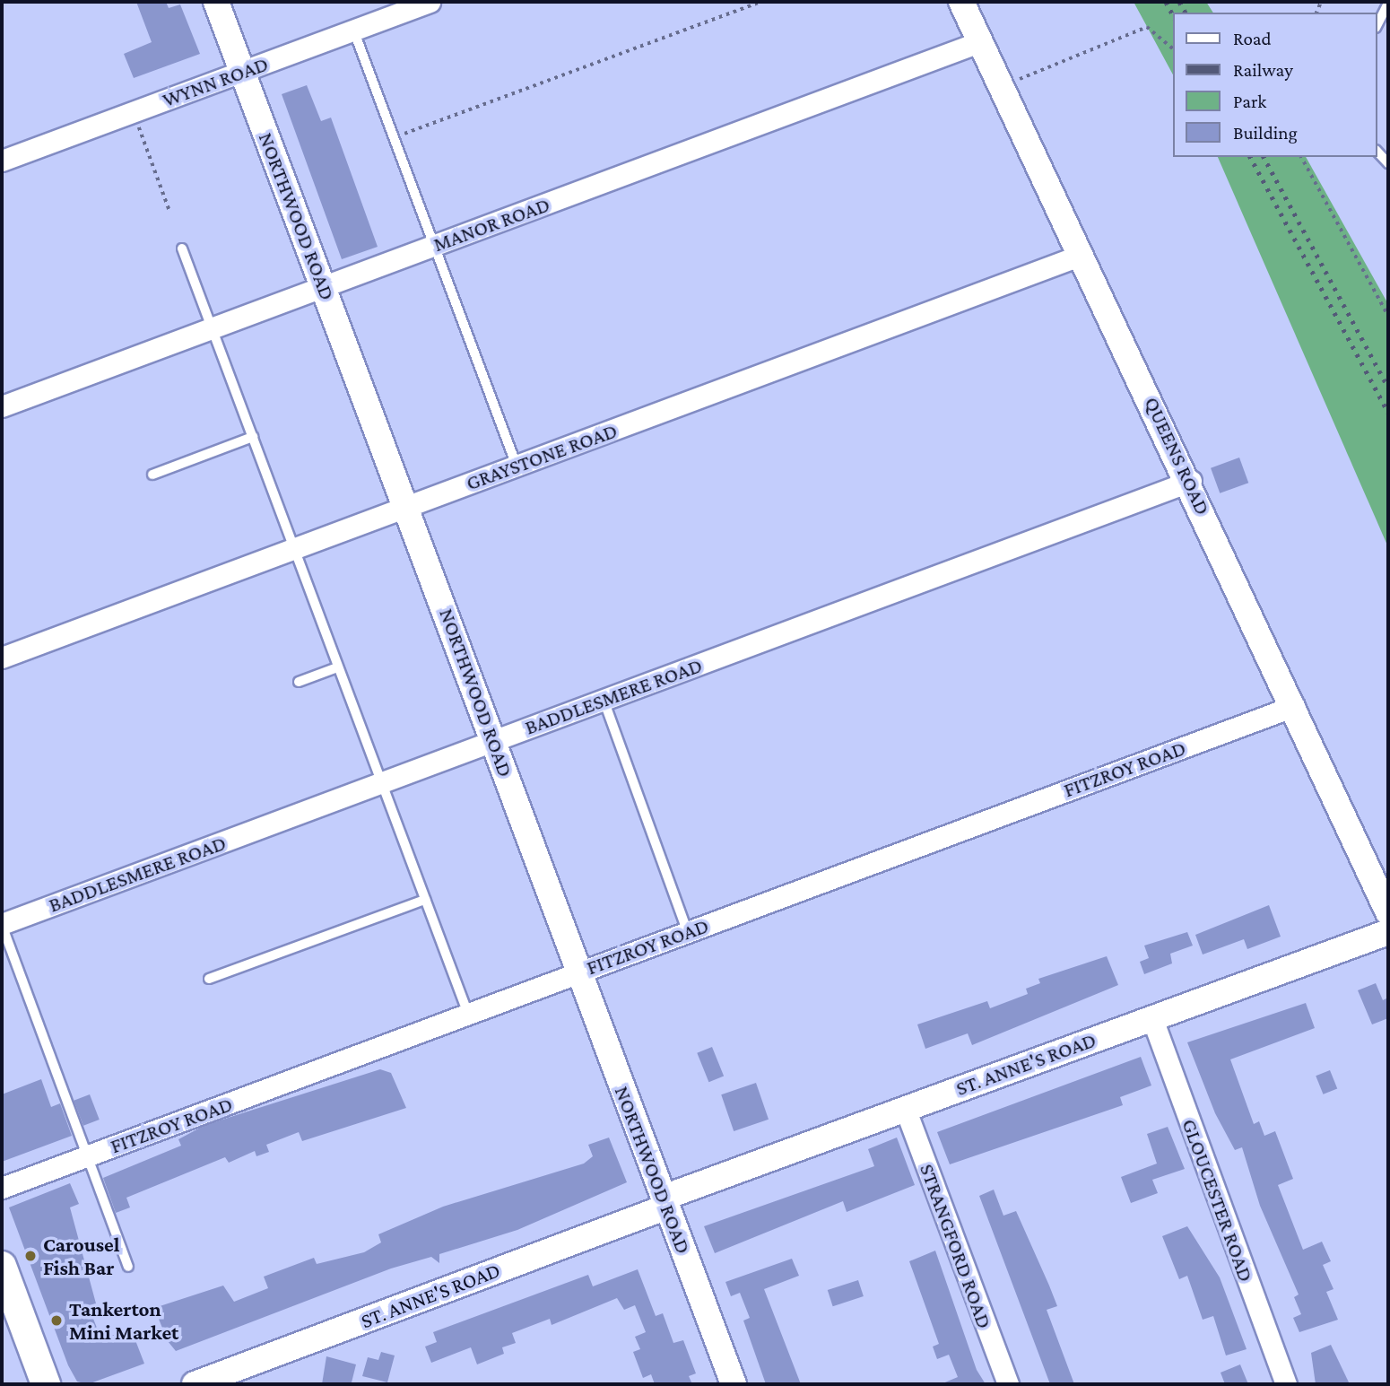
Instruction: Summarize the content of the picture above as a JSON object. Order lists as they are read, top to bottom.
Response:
{
  "streets": {
    "street": [
      "WYNN ROAD",
      "NORTHWOOD ROAD",
      "MANOR ROAD",
      "QUEENS ROAD",
      "GRAYSTONE ROAD",
      "BADDLESMERE ROAD",
      "FITZROY ROAD",
      "ST. ANNE'S ROAD",
      "GLOUCESTER ROAD",
      "STRANGFORD ROAD"
    ]
  },
  "crossings": [
    ["WYNN ROAD", "NORTHWOOD ROAD"],
    ["NORTHWOOD ROAD", "MANOR ROAD"],
    ["NORTHWOOD ROAD", "GRAYSTONE ROAD"],
    ["NORTHWOOD ROAD", "BADDLESMERE ROAD"],
    ["NORTHWOOD ROAD", "FITZROY ROAD"],
    ["NORTHWOOD ROAD", "ST. ANNE'S ROAD"],
    ["MANOR ROAD", "QUEENS ROAD"],
    ["QUEENS ROAD", "GRAYSTONE ROAD"],
    ["QUEENS ROAD", "BADDLESMERE ROAD"],
    ["QUEENS ROAD", "FITZROY ROAD"],
    ["ST. ANNE'S ROAD", "GLOUCESTER ROAD"],
    ["ST. ANNE'S ROAD", "STRANGFORD ROAD"]
  ],
  "places": ["Carousel Fish Bar", "Tankerton Mini Market"],
  "legend": [
    "Road",
    "Railway",
    "Park",
    "Building"
  ]
}
